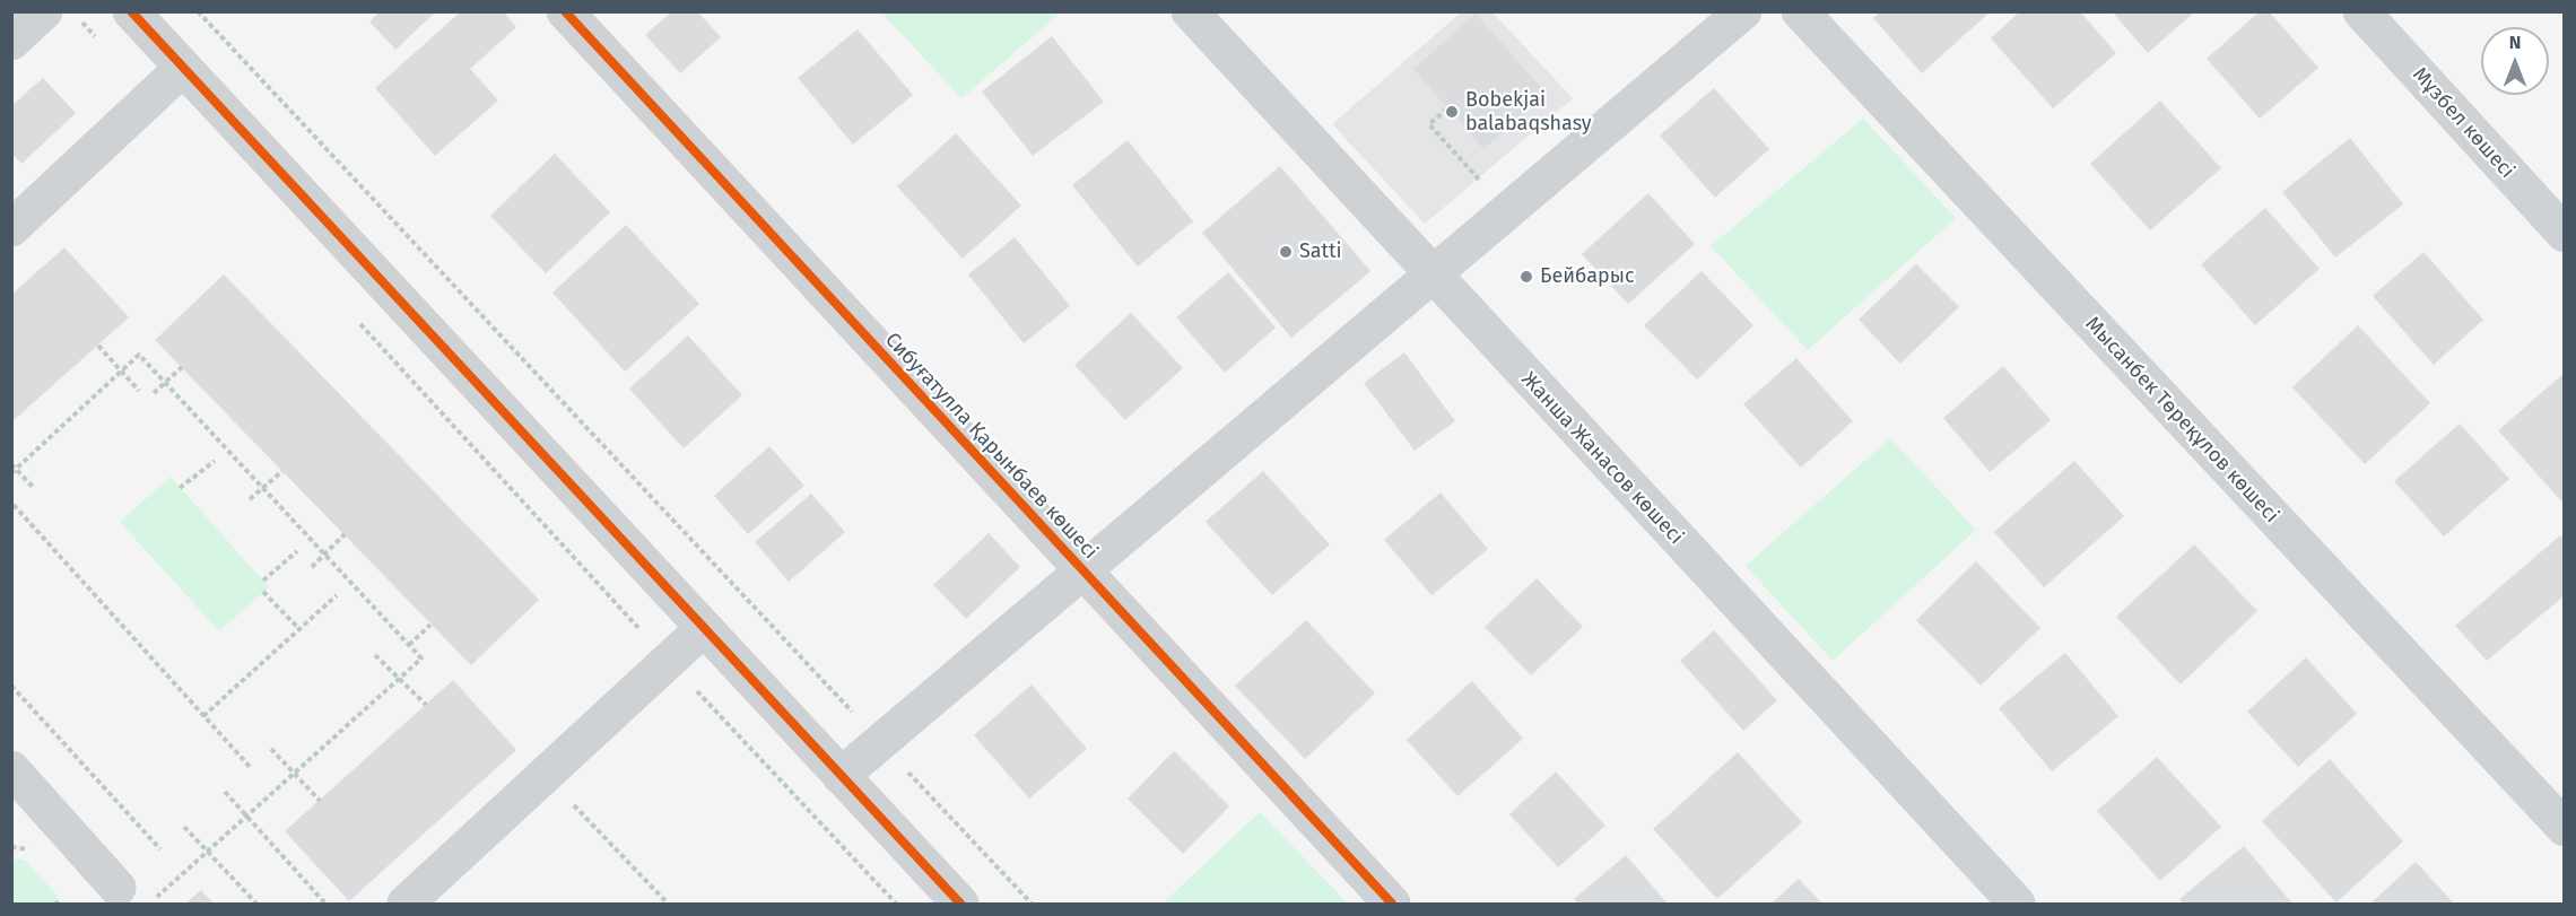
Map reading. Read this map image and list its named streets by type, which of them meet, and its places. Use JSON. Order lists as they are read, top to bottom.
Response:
{
  "streets": {
    "street": [
      "Мұзбел көшесі",
      "Мысанбек Төреқұлов көшесі",
      "Сибуғатулла Қарынбаев көшесі",
      "Жанша Жанасов көшесі"
    ]
  },
  "places": ["Bobekjai balabaqshasy", "Satti", "Бейбарыс"],
  "north": "top"
}
